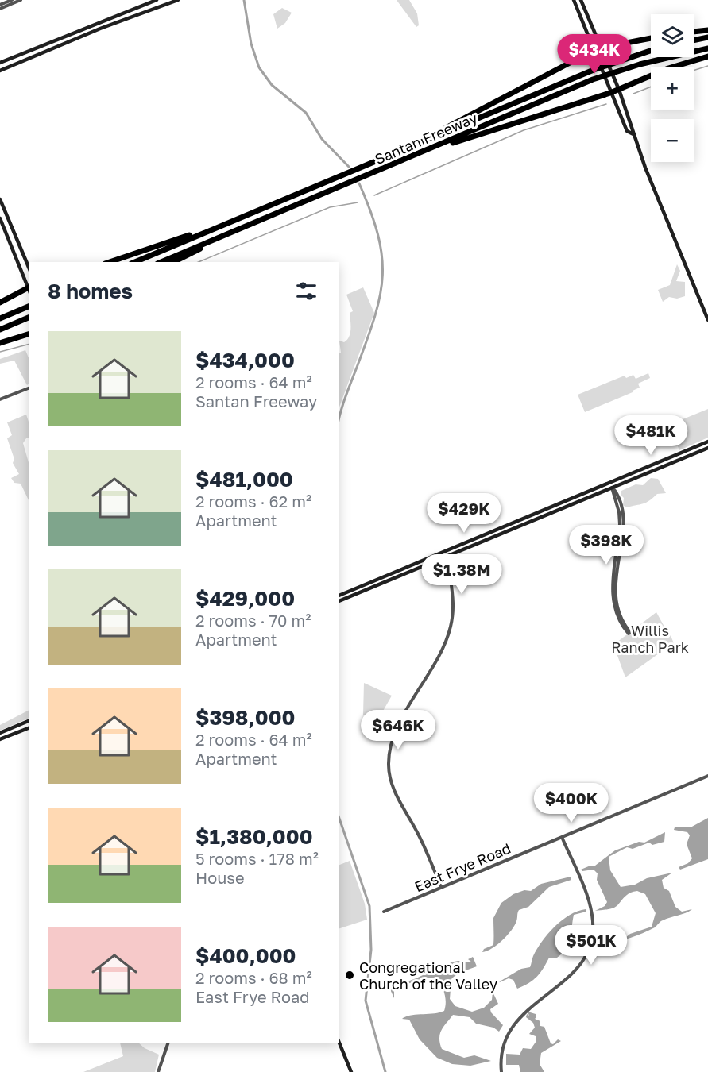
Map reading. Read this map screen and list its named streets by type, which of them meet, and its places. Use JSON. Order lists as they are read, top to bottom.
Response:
{
  "streets": {
    "highway": ["Santan Freeway"],
    "street": ["East Frye Road"]
  },
  "parks": ["Willis Ranch Park"],
  "places": ["Congregational Church of the Valley"],
  "page": {
    "map_buttons": ["+", "−"],
    "price": [
      "$434K",
      "$481K",
      "$429K",
      "$398K",
      "$1.38M",
      "$646K",
      "$400K",
      "$501K"
    ],
    "heading": "8 homes",
    "list": [
      {
        "name": "$434,000",
        "note": "2 rooms · 64 m² · Santan Freeway"
      },
      {
        "name": "$481,000",
        "note": "2 rooms · 62 m² · Apartment"
      },
      {
        "name": "$429,000",
        "note": "2 rooms · 70 m² · Apartment"
      },
      {
        "name": "$398,000",
        "note": "2 rooms · 64 m² · Apartment"
      },
      {
        "name": "$1,380,000",
        "note": "5 rooms · 178 m² · House"
      },
      {
        "name": "$400,000",
        "note": "2 rooms · 68 m² · East Frye Road"
      }
    ]
  }
}
